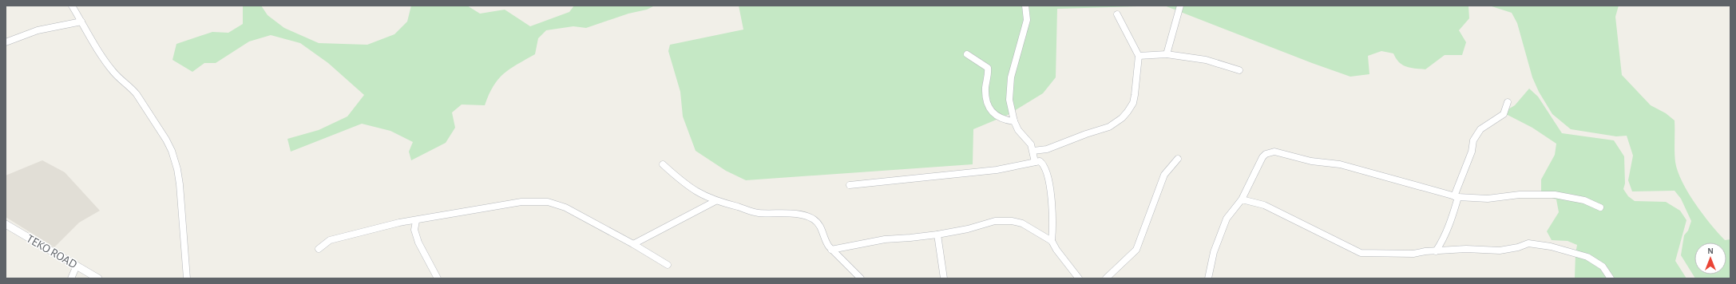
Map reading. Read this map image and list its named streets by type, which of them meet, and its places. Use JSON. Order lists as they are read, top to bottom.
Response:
{
  "streets": {
    "street": ["TEKO ROAD"]
  },
  "north": "top"
}
